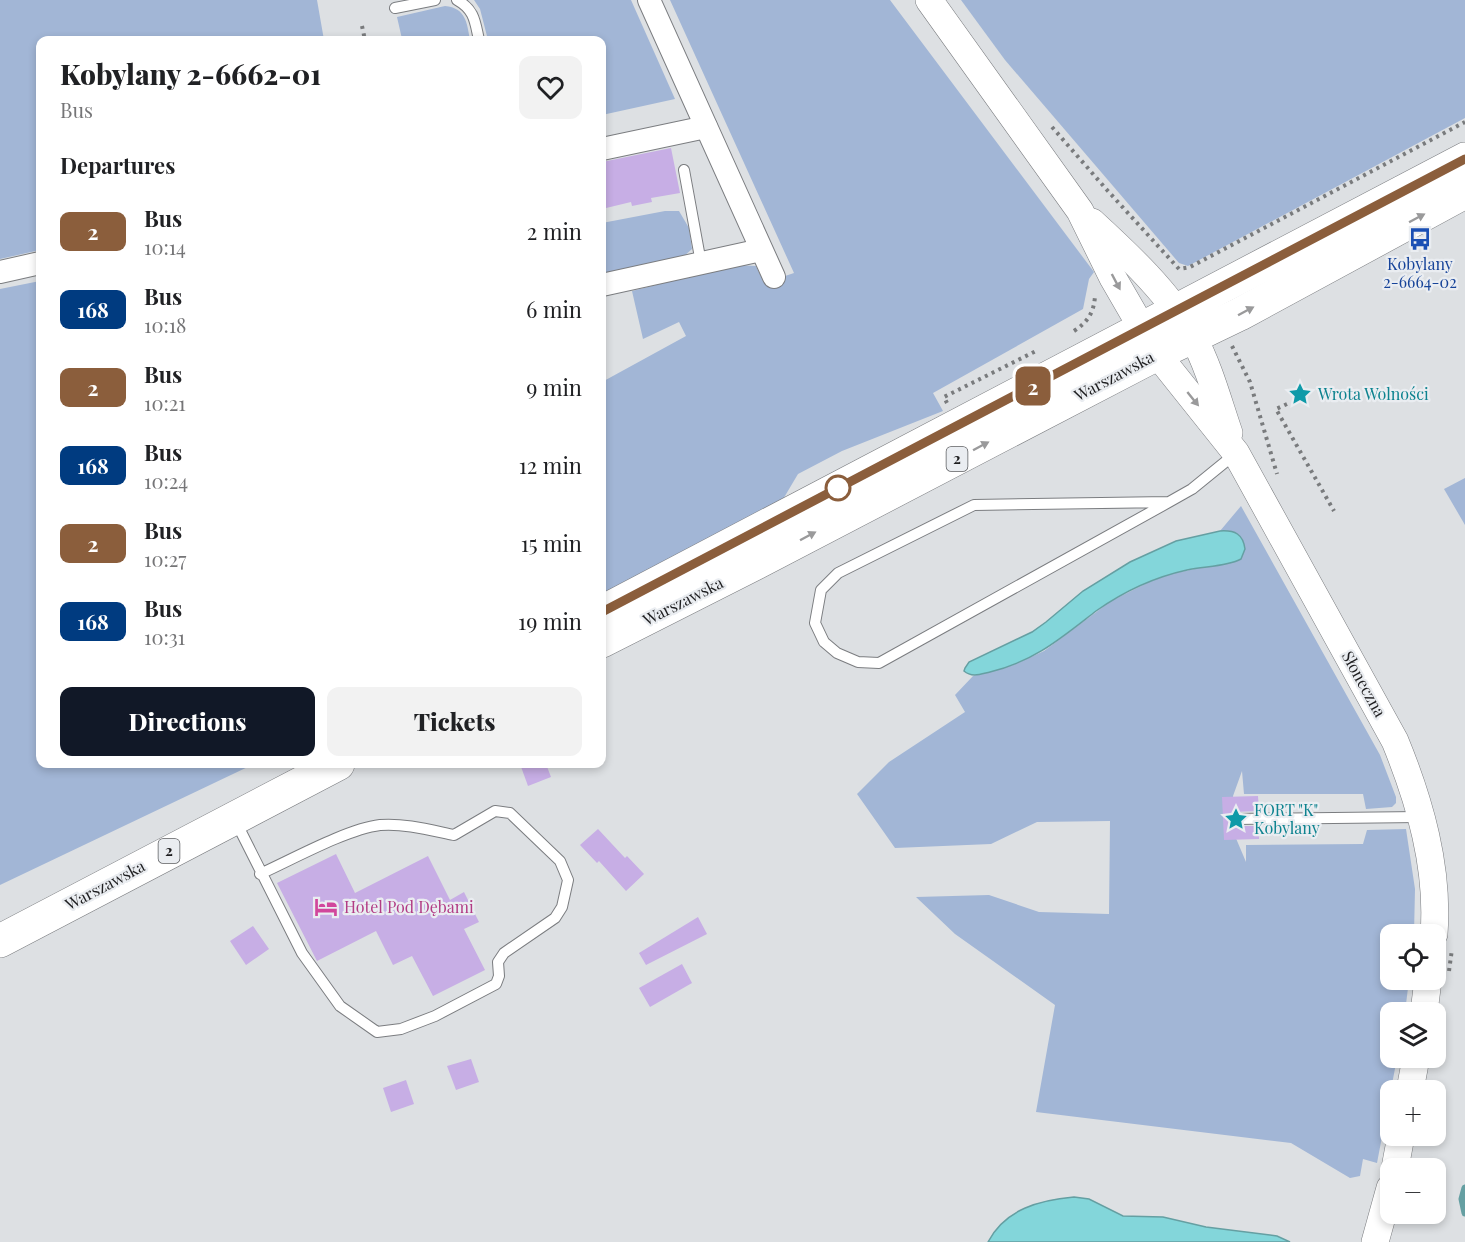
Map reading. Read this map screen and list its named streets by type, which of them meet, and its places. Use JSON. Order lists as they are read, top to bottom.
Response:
{
  "streets": {
    "highway": ["Warszawska", "2"],
    "street": ["Słoneczna"]
  },
  "crossings": [
    ["Warszawska", "Słoneczna"]
  ],
  "places": {
    "bus stop": ["Kobylany 2-6664-02"],
    "place": ["Wrota Wolności", "FORT \"K\" Kobylany"],
    "hotel": ["Hotel Pod Dębami"]
  },
  "lines": ["bus line 2"],
  "page": {
    "on_map": "2",
    "heading": [
      ["Kobylany 2-6662-01", "Bus"],
      "Departures"
    ],
    "list": [
      {
        "mark": "2",
        "name": "Bus",
        "note": "10:14",
        "value": "2 min"
      },
      {
        "mark": "168",
        "name": "Bus",
        "note": "10:18",
        "value": "6 min"
      },
      {
        "mark": "2",
        "name": "Bus",
        "note": "10:21",
        "value": "9 min"
      },
      {
        "mark": "168",
        "name": "Bus",
        "note": "10:24",
        "value": "12 min"
      },
      {
        "mark": "2",
        "name": "Bus",
        "note": "10:27",
        "value": "15 min"
      },
      {
        "mark": "168",
        "name": "Bus",
        "note": "10:31",
        "value": "19 min"
      }
    ],
    "buttons": ["Directions", "Tickets"],
    "map_buttons": ["+", "−"]
  }
}
